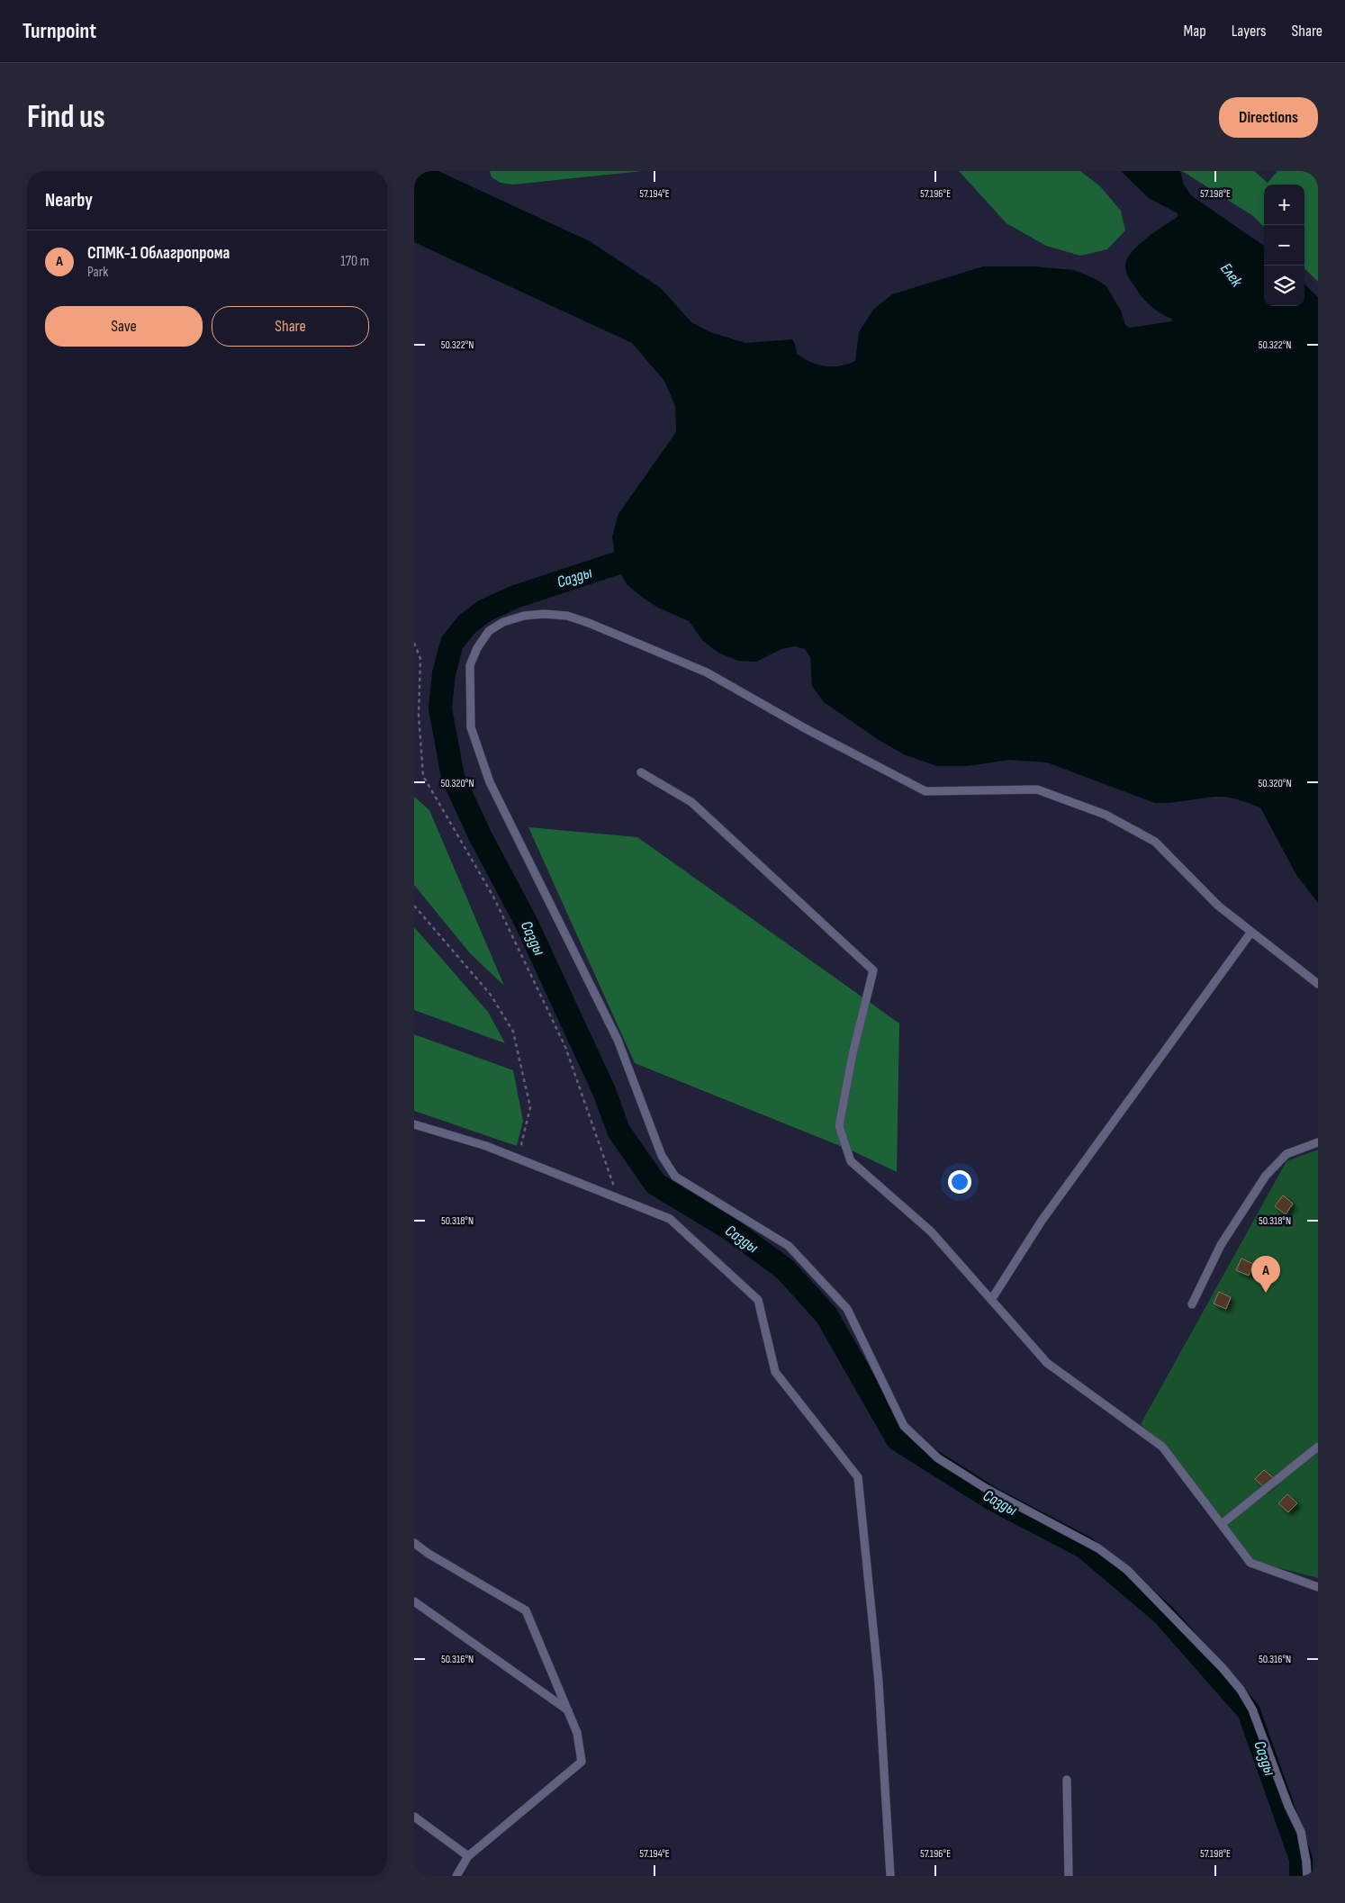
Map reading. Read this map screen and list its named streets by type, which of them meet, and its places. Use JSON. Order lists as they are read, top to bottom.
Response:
{
  "water": ["Елек", "Сазды"],
  "page": {
    "header": "Turnpoint",
    "nav": ["Map", "Layers", "Share"],
    "buttons": [
      "Directions",
      ["Save", "Share"]
    ],
    "title": "Find us",
    "heading": "Nearby",
    "map_buttons": ["+", "−"],
    "list": [
      {
        "mark": "A",
        "name": "СПМК-1 Облагропрома",
        "note": "Park",
        "value": "170 m"
      }
    ],
    "pins": "A"
  },
  "coordinates": [
    "57.194°E",
    "57.196°E",
    "57.198°E",
    "50.322°N",
    "50.320°N",
    "50.318°N",
    "50.316°N"
  ]
}
